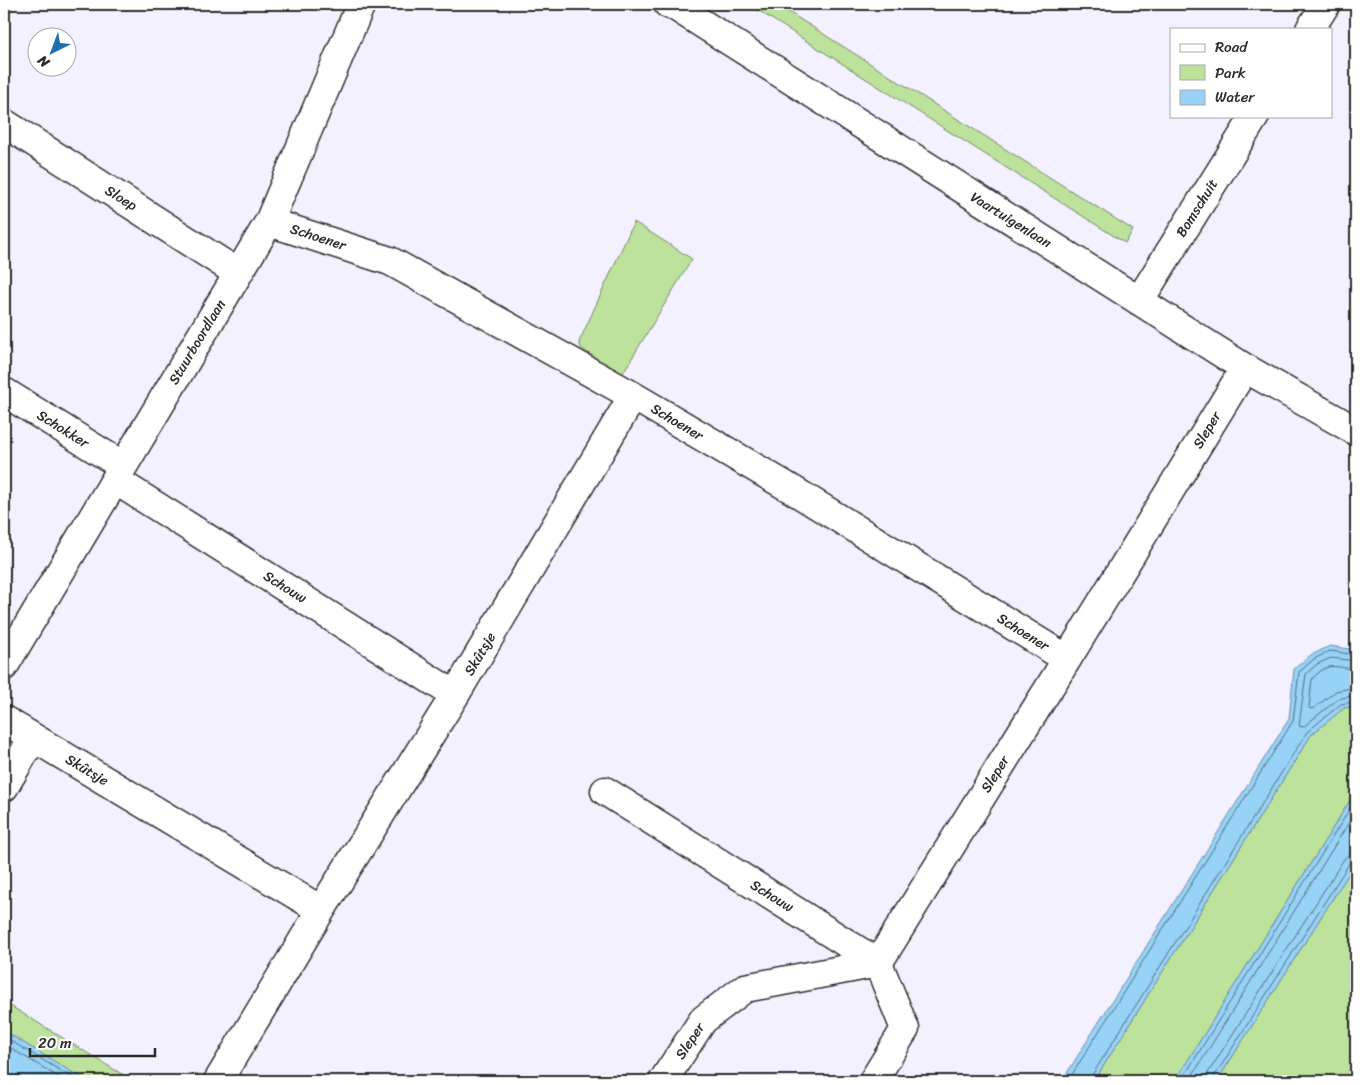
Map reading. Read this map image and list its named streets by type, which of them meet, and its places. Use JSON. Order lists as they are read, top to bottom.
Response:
{
  "streets": {
    "street": [
      "Sloep",
      "Bomschuit",
      "Vaartuigenlaan",
      "Schoener",
      "Stuurboordlaan",
      "Schokker",
      "Sleper",
      "Schouw",
      "Skûtsje"
    ]
  },
  "crossings": [
    ["Sloep", "Stuurboordlaan"],
    ["Bomschuit", "Vaartuigenlaan"],
    ["Vaartuigenlaan", "Sleper"],
    ["Schoener", "Stuurboordlaan"],
    ["Schoener", "Sleper"],
    ["Schoener", "Skûtsje"],
    ["Stuurboordlaan", "Schokker"],
    ["Stuurboordlaan", "Schouw"],
    ["Schokker", "Schouw"],
    ["Sleper", "Schouw"],
    ["Schouw", "Skûtsje"]
  ],
  "legend": ["Road", "Park", "Water"],
  "scale_bar": "20 m",
  "north": "bottom left"
}
